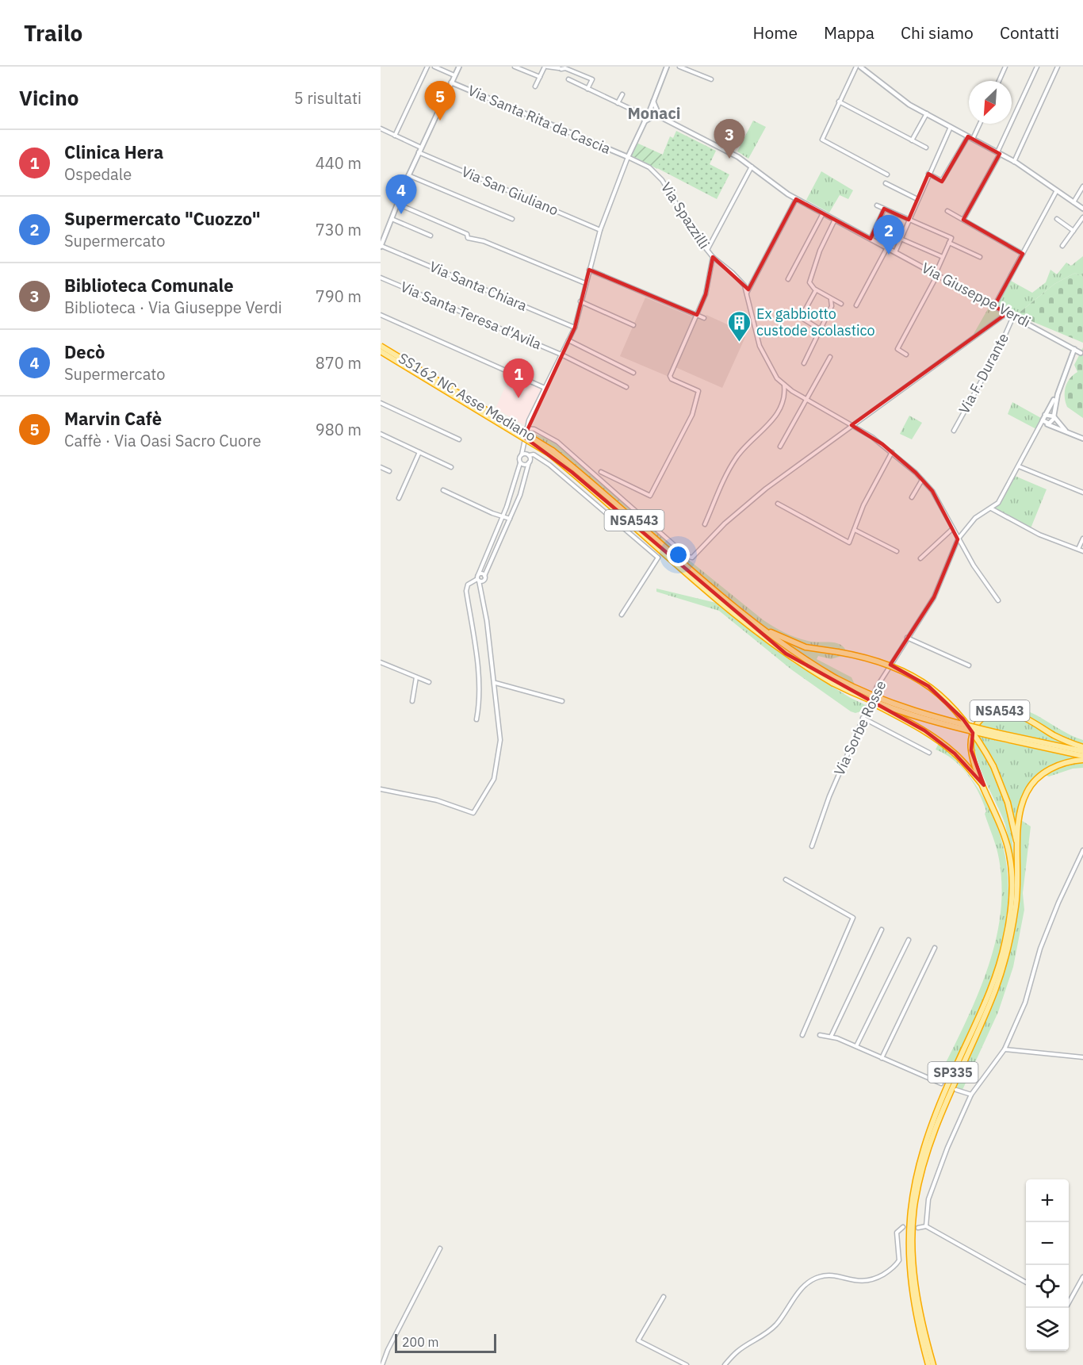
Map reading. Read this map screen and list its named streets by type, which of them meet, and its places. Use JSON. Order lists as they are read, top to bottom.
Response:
{
  "streets": {
    "highway": ["SS162 NC Asse Mediano", "NSA543", "SP335"],
    "street": [
      "Via Santa Rita da Cascia",
      "Via San Giuliano",
      "Via Spazzilli",
      "Via Santa Chiara",
      "Via Giuseppe Verdi",
      "Via Santa Teresa d'Avila",
      "Via F. Durante",
      "Via Sorbe Rosse"
    ]
  },
  "crossings": [
    ["Via Santa Rita da Cascia", "Via Spazzilli"],
    ["Via Giuseppe Verdi", "Via F. Durante"],
    ["SS162 NC Asse Mediano", "NSA543"],
    ["NSA543", "SP335"]
  ],
  "districts": ["Monaci"],
  "places": {
    "building": ["Ex gabbiotto custode scolastico"]
  },
  "scale_bar": "200 m",
  "north": "bottom left",
  "page": {
    "header": "Trailo",
    "nav": [
      "Home",
      "Mappa",
      "Chi siamo",
      "Contatti"
    ],
    "heading": ["Vicino", "5 risultati"],
    "pins": [
      "5",
      "3",
      "4",
      "2",
      "1"
    ],
    "list": [
      {
        "mark": "1",
        "name": "Clinica Hera",
        "note": "Ospedale",
        "value": "440 m"
      },
      {
        "mark": "2",
        "name": "Supermercato \"Cuozzo\"",
        "note": "Supermercato",
        "value": "730 m"
      },
      {
        "mark": "3",
        "name": "Biblioteca Comunale",
        "note": "Biblioteca · Via Giuseppe Verdi",
        "value": "790 m"
      },
      {
        "mark": "4",
        "name": "Decò",
        "note": "Supermercato",
        "value": "870 m"
      },
      {
        "mark": "5",
        "name": "Marvin Cafè",
        "note": "Caffè · Via Oasi Sacro Cuore",
        "value": "980 m"
      }
    ],
    "map_buttons": ["+", "−"],
    "scale": "200 m"
  }
}
